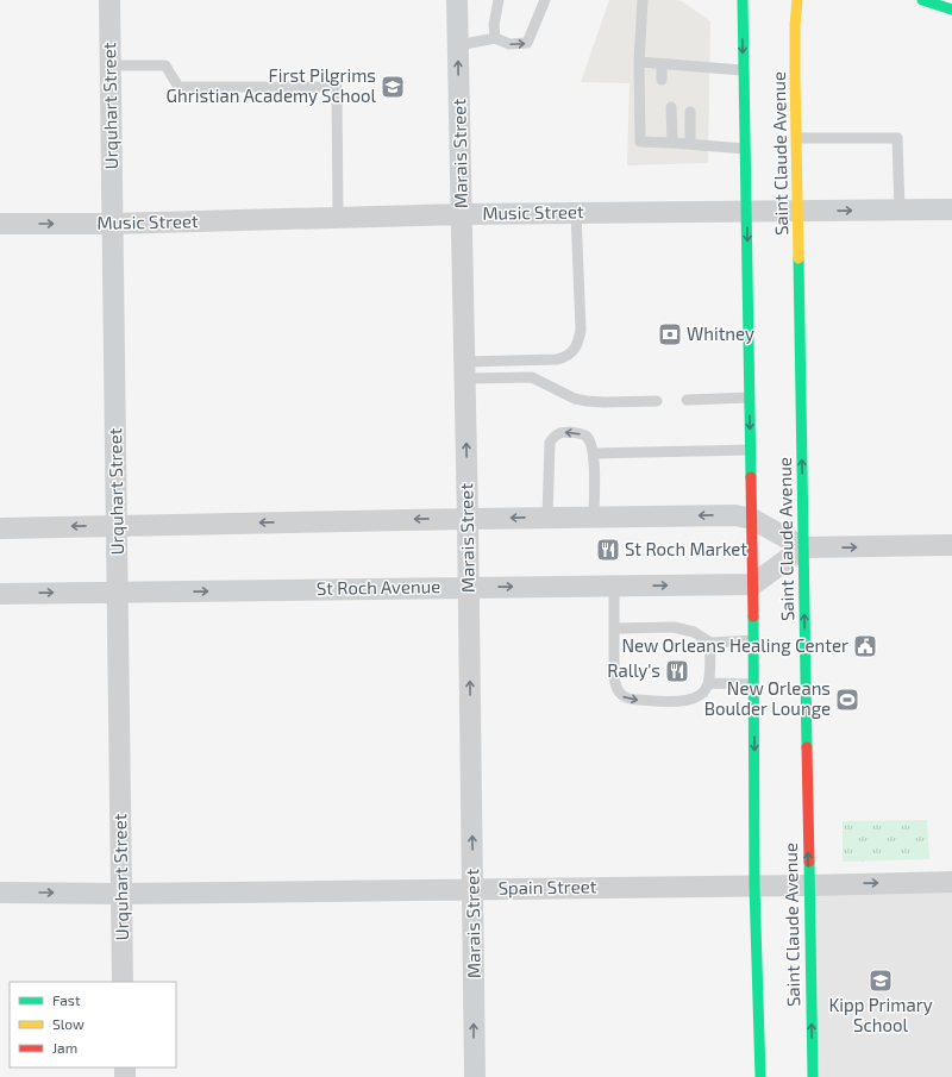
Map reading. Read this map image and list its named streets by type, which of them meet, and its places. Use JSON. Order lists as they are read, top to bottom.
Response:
{
  "streets": {
    "main road": ["Saint Claude Avenue"],
    "street": [
      "Urquhart Street",
      "Marais Street",
      "Music Street",
      "St Roch Avenue",
      "Spain Street"
    ]
  },
  "crossings": [
    ["Urquhart Street", "Music Street"],
    ["Urquhart Street", "St Roch Avenue"],
    ["Urquhart Street", "Spain Street"],
    ["Marais Street", "Music Street"],
    ["Marais Street", "St Roch Avenue"],
    ["Marais Street", "Spain Street"],
    ["Saint Claude Avenue", "Music Street"],
    ["Saint Claude Avenue", "St Roch Avenue"],
    ["Saint Claude Avenue", "Spain Street"]
  ],
  "one_way": ["Marais Street"],
  "places": {
    "school or university": ["First Pilgrims Ghristian Academy School", "Kipp Primary School"],
    "bank": ["Whitney"],
    "restaurant": ["St Roch Market", "Rally's"],
    "public building": ["New Orleans Healing Center"],
    "sports": ["New Orleans Boulder Lounge"]
  },
  "legend": ["Fast", "Slow", "Jam"]
}
